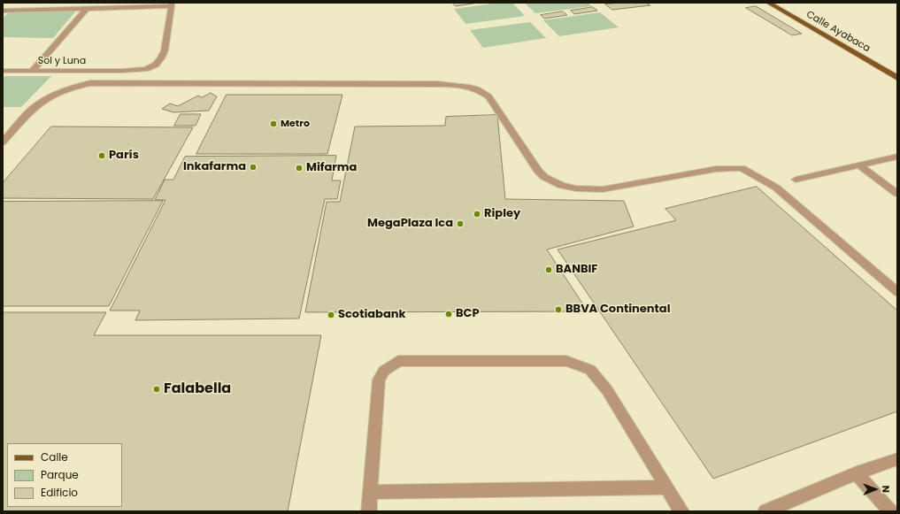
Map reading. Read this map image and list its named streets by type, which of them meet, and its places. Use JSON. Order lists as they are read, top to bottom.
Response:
{
  "streets": {
    "main road": ["Calle Ayabaca"],
    "street": ["Sol y Luna"]
  },
  "places": [
    "Metro",
    "París",
    "Inkafarma",
    "Mifarma",
    "Ripley",
    "MegaPlaza Ica",
    "BANBIF",
    "BBVA Continental",
    "BCP",
    "Scotiabank",
    "Falabella"
  ],
  "legend": ["Calle", "Parque", "Edificio"],
  "north": "right"
}
